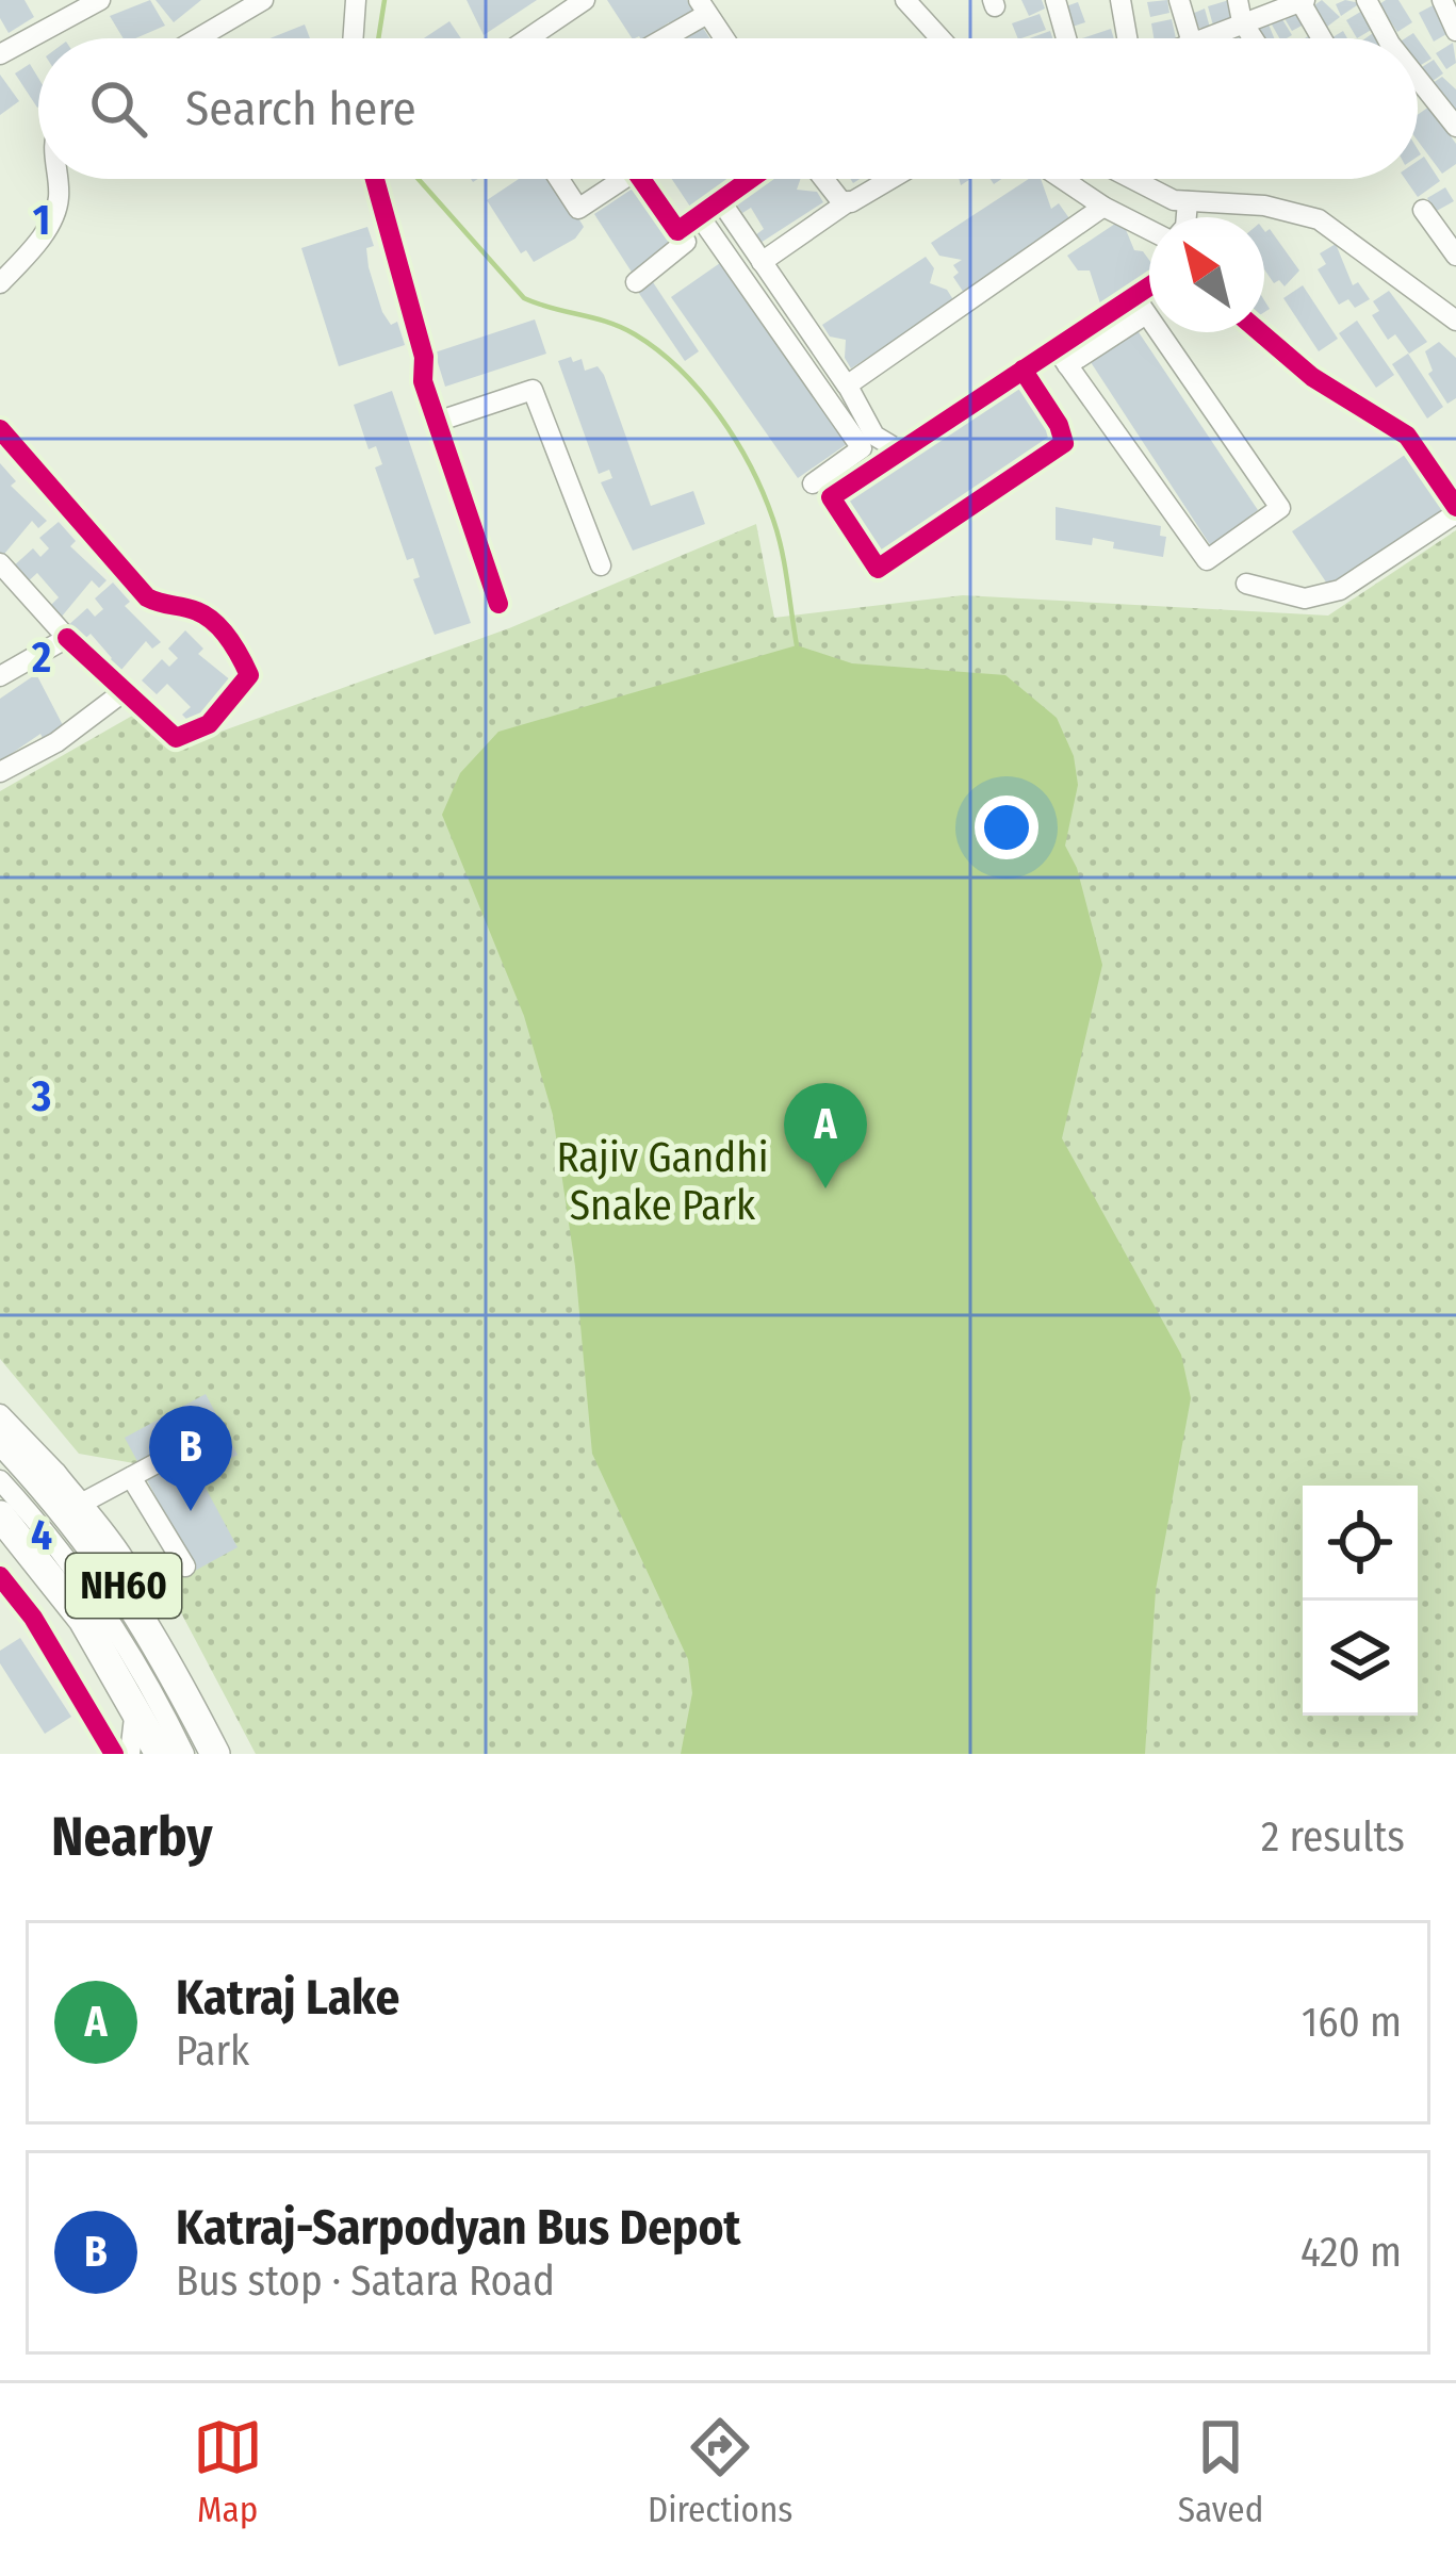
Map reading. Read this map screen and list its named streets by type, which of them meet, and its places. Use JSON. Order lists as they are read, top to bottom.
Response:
{
  "streets": {
    "highway": ["NH60"]
  },
  "parks": ["Rajiv Gandhi Snake Park"],
  "north": "top left",
  "page": {
    "search": "Search here",
    "pins": ["A", "B"],
    "heading": ["Nearby", "2 results"],
    "list": [
      {
        "mark": "A",
        "name": "Katraj Lake",
        "note": "Park",
        "value": "160 m"
      },
      {
        "mark": "B",
        "name": "Katraj-Sarpodyan Bus Depot",
        "note": "Bus stop · Satara Road",
        "value": "420 m"
      }
    ],
    "nav": ["Map", "Directions", "Saved"]
  },
  "grid": {
    "rows": [
      "1",
      "2",
      "3",
      "4"
    ]
  }
}
